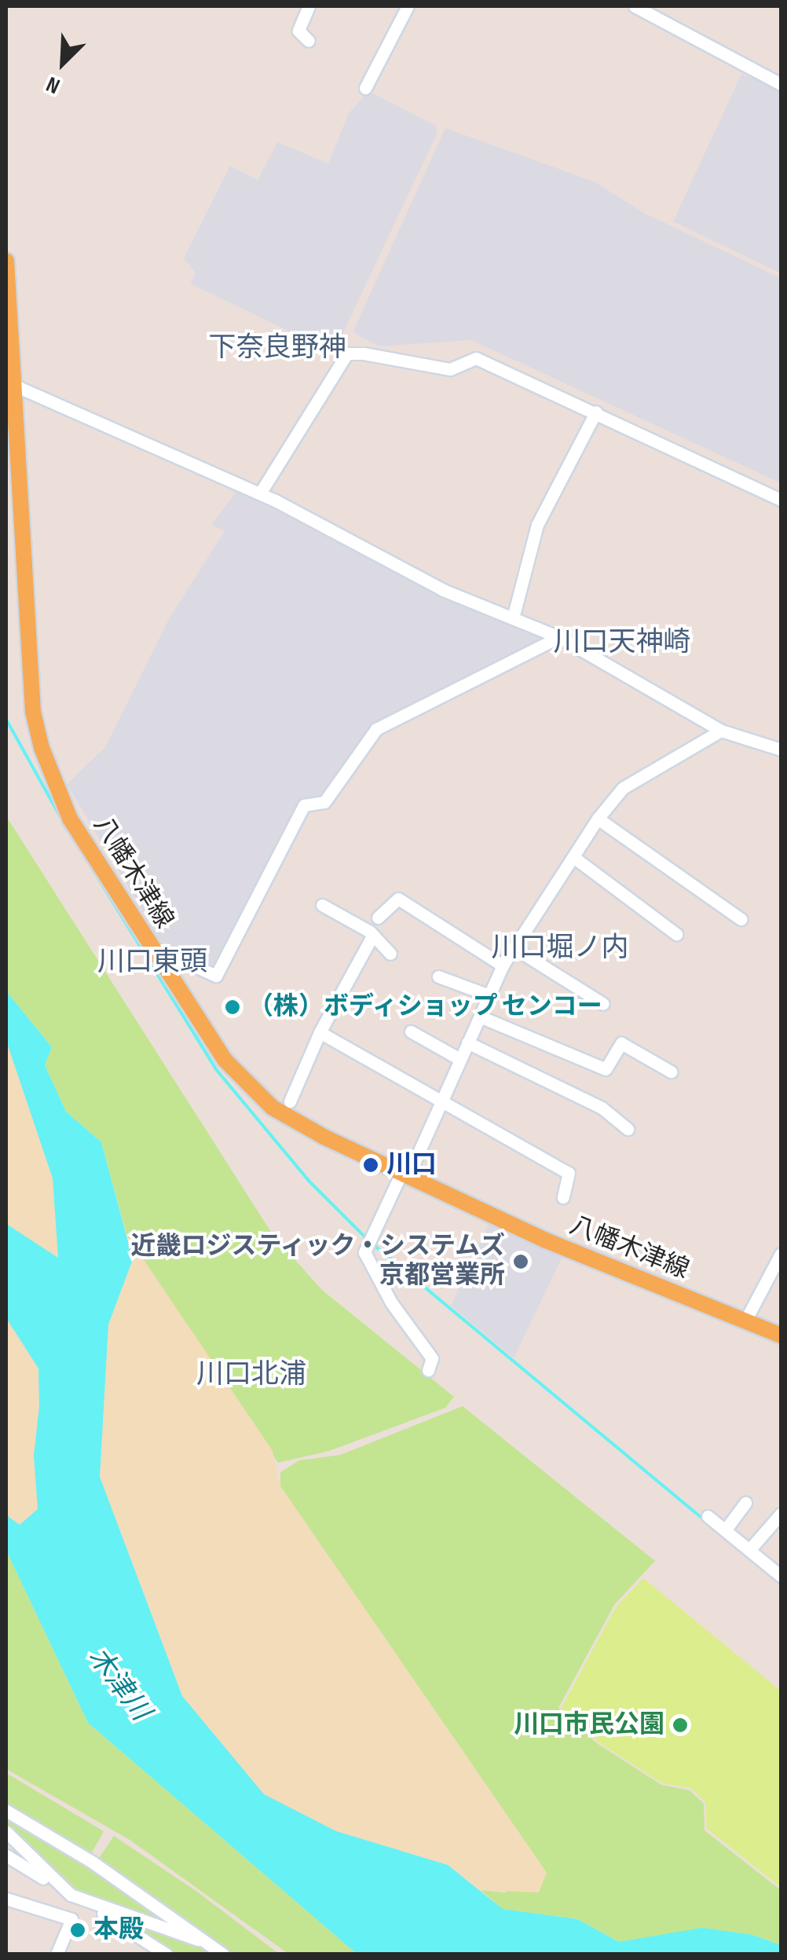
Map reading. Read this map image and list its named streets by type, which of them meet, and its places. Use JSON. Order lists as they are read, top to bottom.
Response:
{
  "streets": {
    "main road": ["八幡木津線"]
  },
  "districts": [
    "下奈良野神",
    "川口天神崎",
    "川口堀ノ内",
    "川口東頭",
    "川口北浦"
  ],
  "water": ["木津川"],
  "places": [
    "（株）ボディショップ センコー",
    "川口",
    "近畿ロジスティック・システムズ 京都営業所",
    "川口市民公園",
    "本殿"
  ],
  "north": "bottom left"
}
